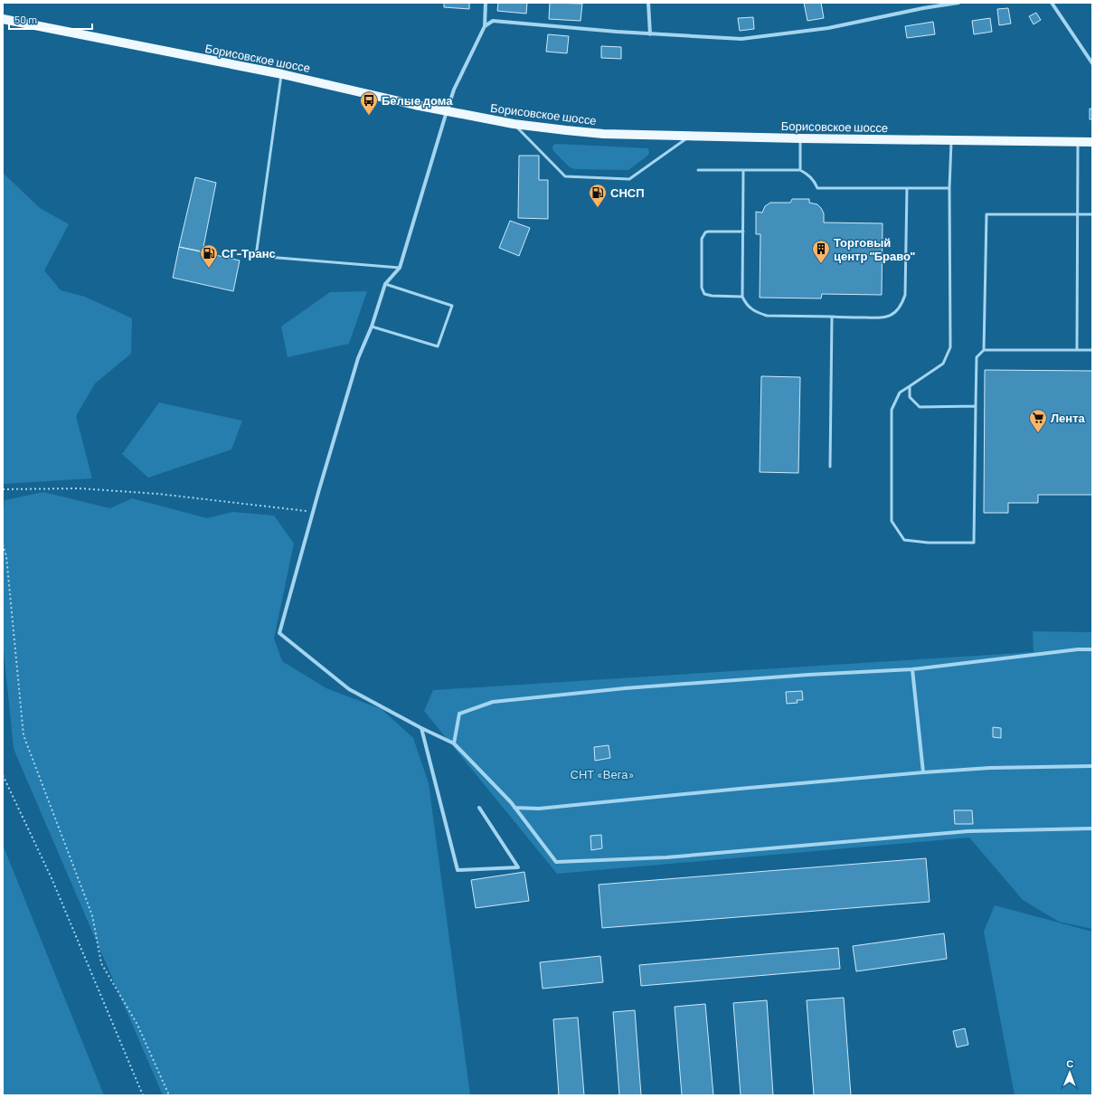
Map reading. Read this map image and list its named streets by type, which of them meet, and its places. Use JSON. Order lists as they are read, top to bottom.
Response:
{
  "streets": {
    "main road": ["Борисовское шоссе"]
  },
  "parks": ["СНТ «Вега»"],
  "places": {
    "bus stop": ["Белые дома"],
    "fuel station": ["СНСП", "СГ-Транс"],
    "building": ["Торговый центр \"Браво\""],
    "supermarket": ["Лента"]
  },
  "scale_bar": "50 m",
  "north": "top"
}
